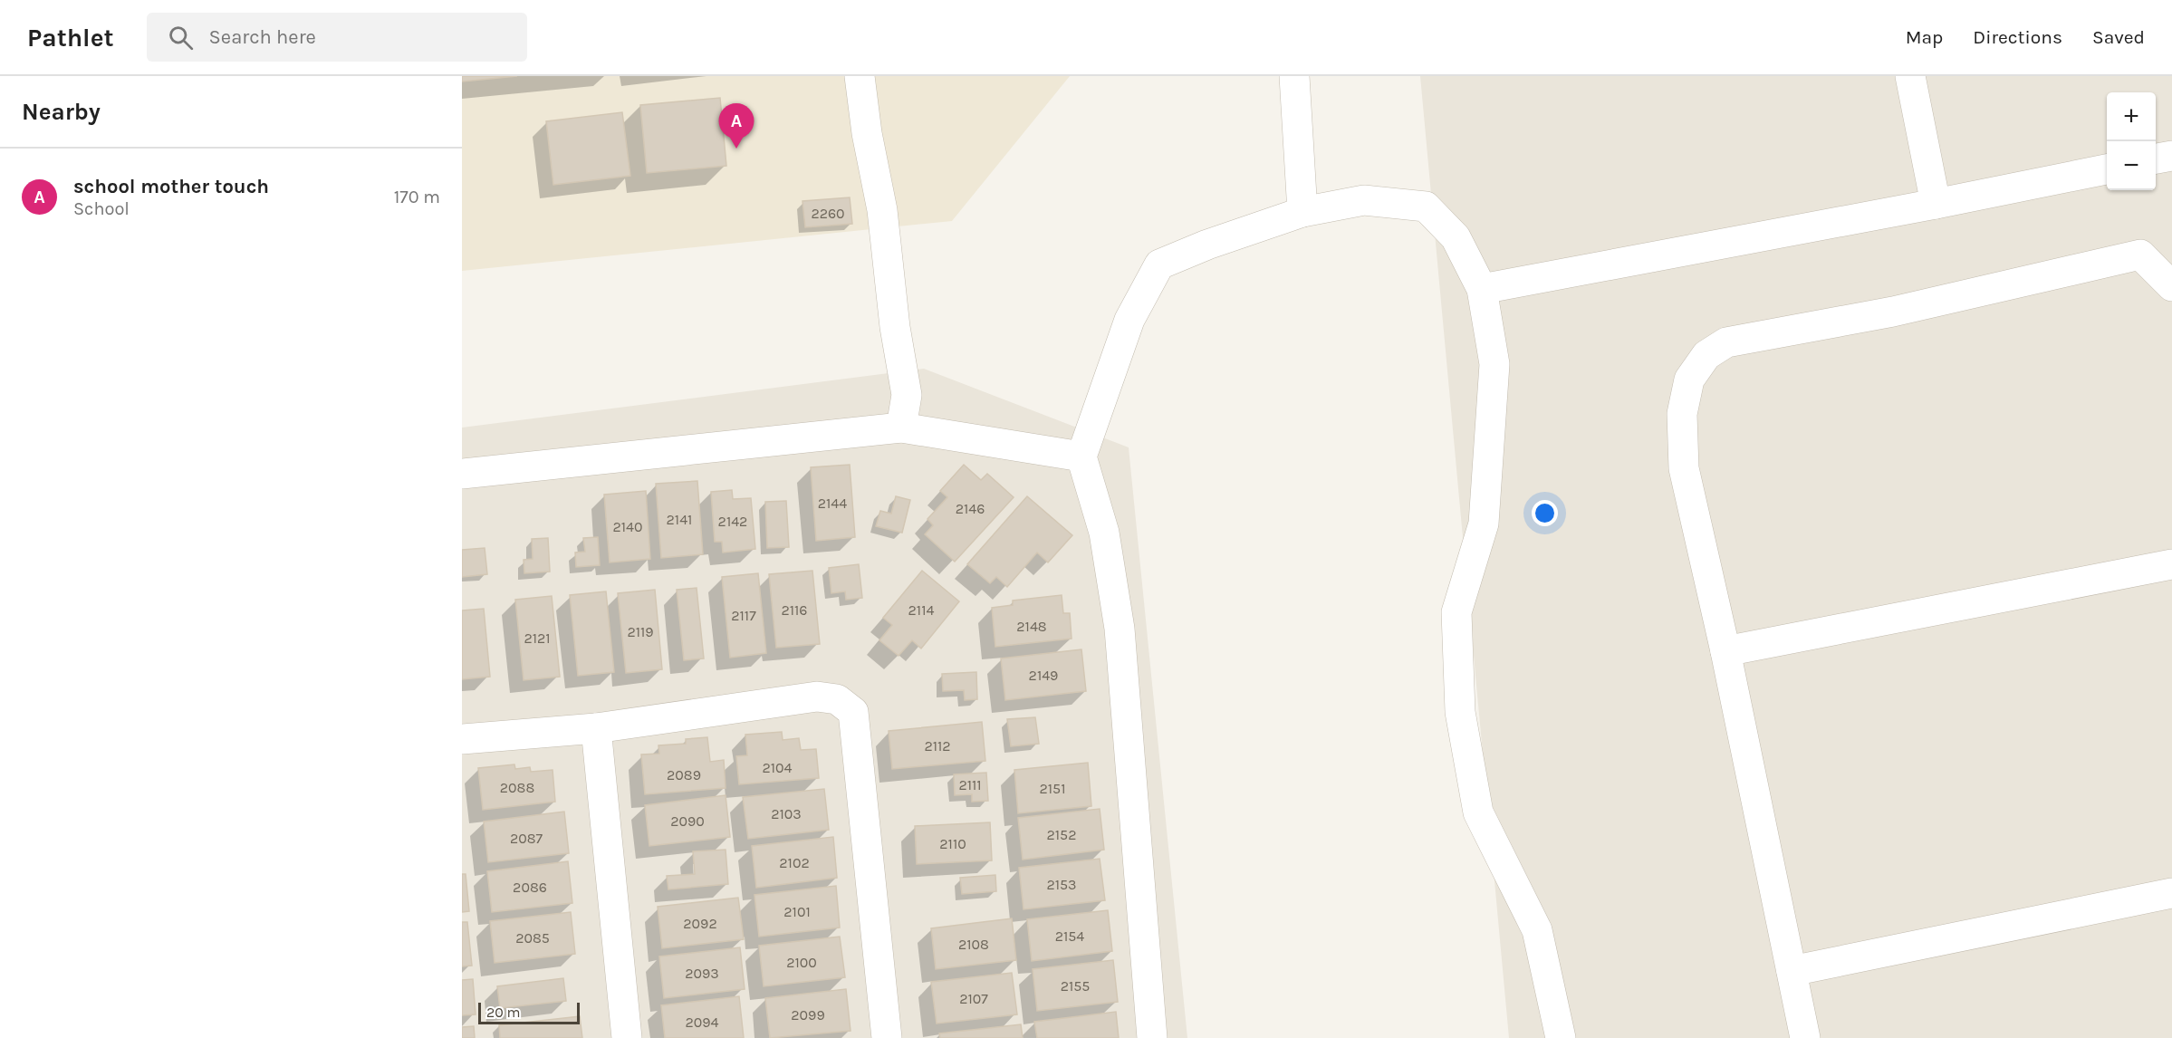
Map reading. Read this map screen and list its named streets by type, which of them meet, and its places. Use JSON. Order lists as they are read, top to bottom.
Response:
{
  "house_numbers": [
    "2260",
    "2144",
    "2146",
    "2141",
    "2142",
    "2140",
    "2116",
    "2114",
    "2117",
    "2148",
    "2119",
    "2121",
    "2149",
    "2112",
    "2104",
    "2089",
    "2111",
    "2088",
    "2151",
    "2103",
    "2090",
    "2152",
    "2087",
    "2110",
    "2102",
    "2153",
    "2086",
    "2101",
    "2092",
    "2154",
    "2085",
    "2108",
    "2100",
    "2093",
    "2155",
    "2107",
    "2099",
    "2094"
  ],
  "scale_bar": "20 m",
  "page": {
    "header": "Pathlet",
    "search": "Search here",
    "nav": ["Map", "Directions", "Saved"],
    "heading": "Nearby",
    "map_buttons": ["+", "−"],
    "pins": "A",
    "list": [
      {
        "mark": "A",
        "name": "school mother touch",
        "note": "School",
        "value": "170 m"
      }
    ],
    "scale": "20 m"
  }
}
